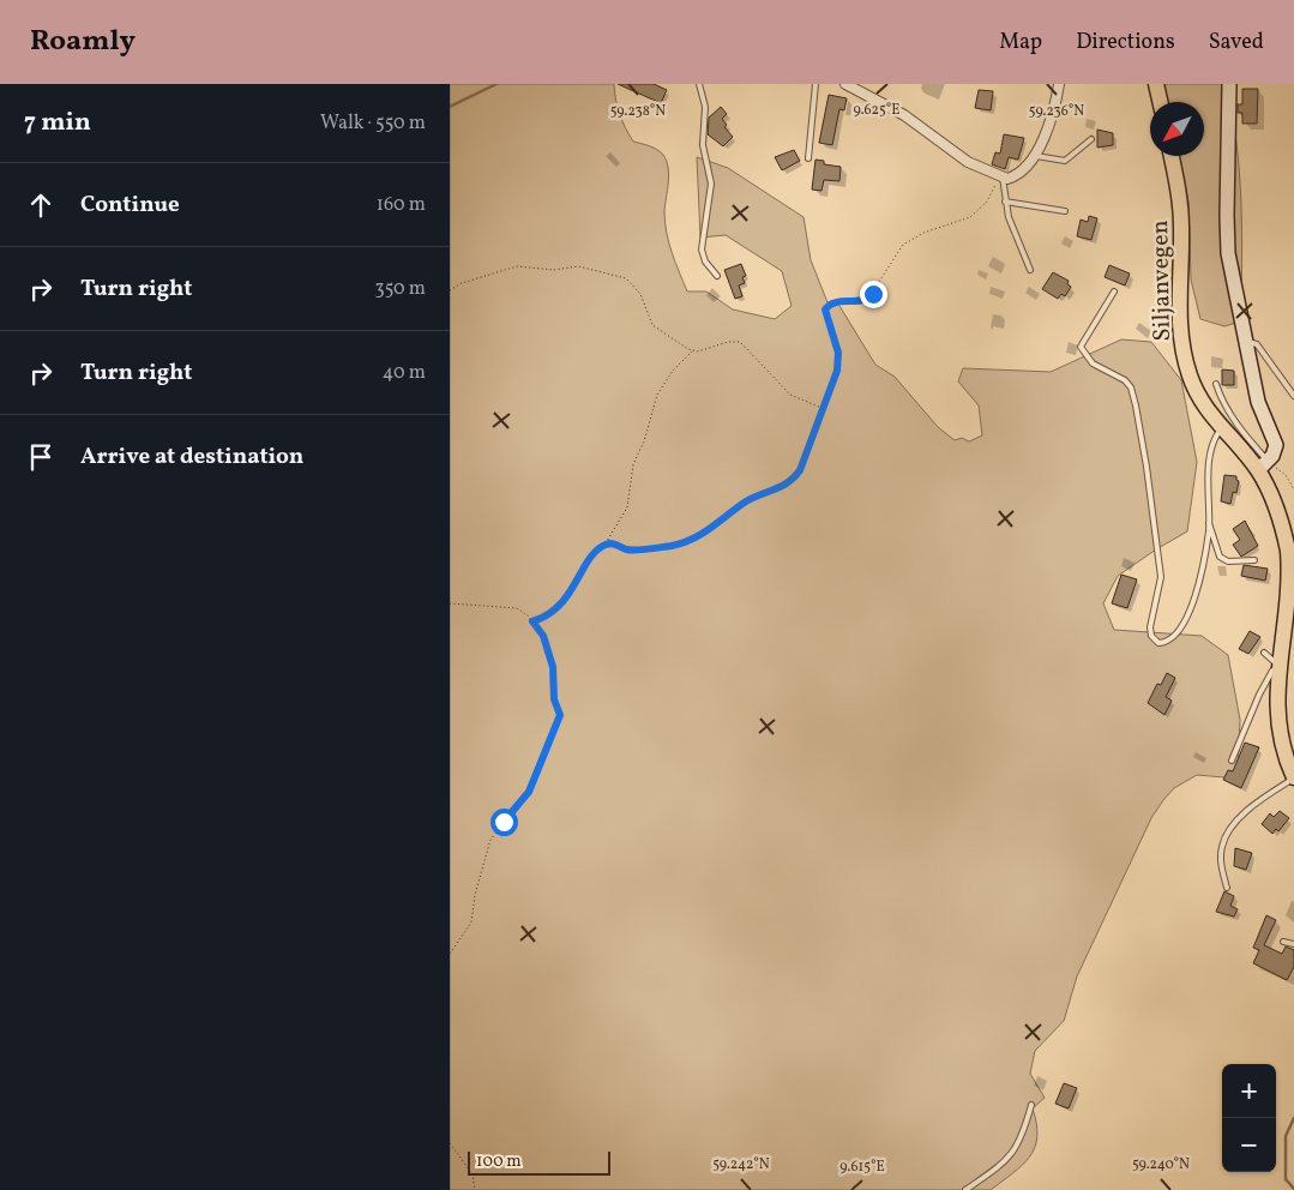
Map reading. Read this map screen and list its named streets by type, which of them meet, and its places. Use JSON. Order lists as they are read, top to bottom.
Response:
{
  "streets": {
    "main road": ["Siljanvegen"]
  },
  "scale_bar": "100 m",
  "north": "bottom left",
  "page": {
    "header": "Roamly",
    "nav": ["Map", "Directions", "Saved"],
    "heading": ["7 min", "Walk · 550 m"],
    "list": [
      ["Continue", "160 m"],
      ["Turn right", "350 m"],
      ["Turn right", "40 m"],
      "Arrive at destination"
    ],
    "map_buttons": ["+", "−"],
    "scale": "100 m"
  },
  "coordinates": [
    "9.625°E",
    "59.238°N",
    "59.236°N",
    "59.242°N",
    "59.240°N",
    "9.615°E"
  ]
}
